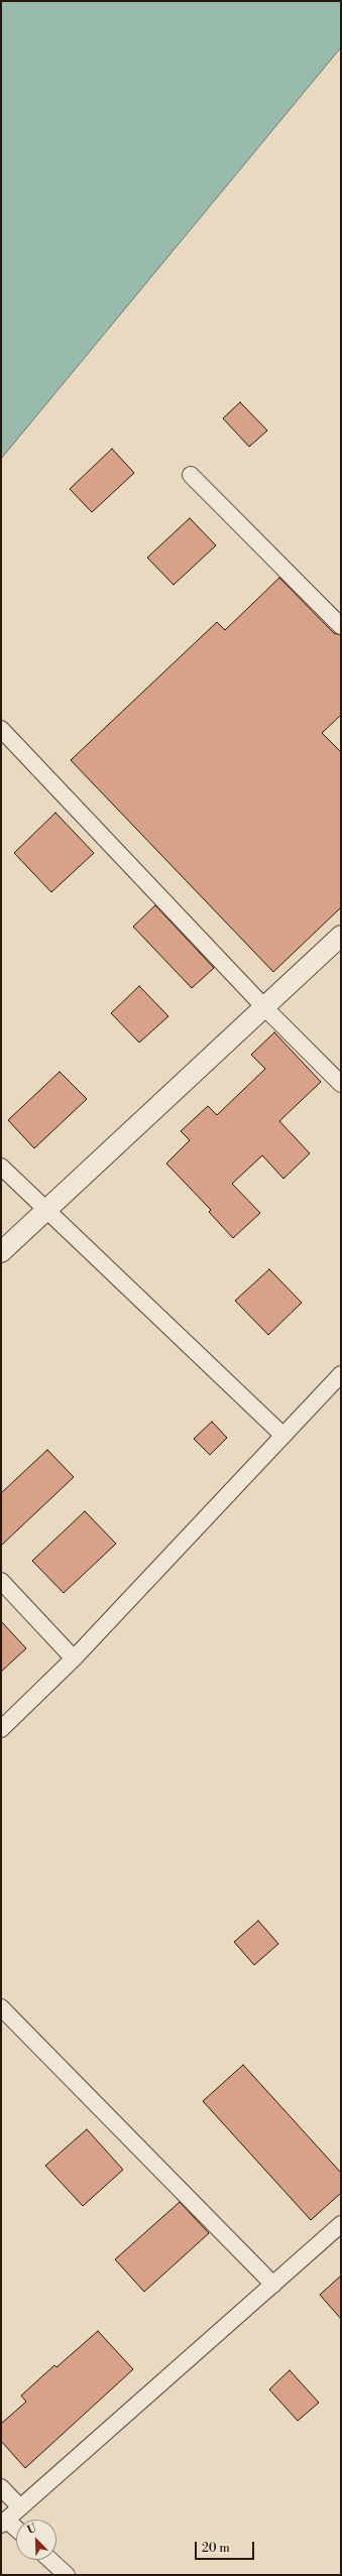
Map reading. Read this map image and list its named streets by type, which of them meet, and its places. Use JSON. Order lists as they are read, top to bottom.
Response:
{
  "scale_bar": "20 m",
  "north": "top left"
}
